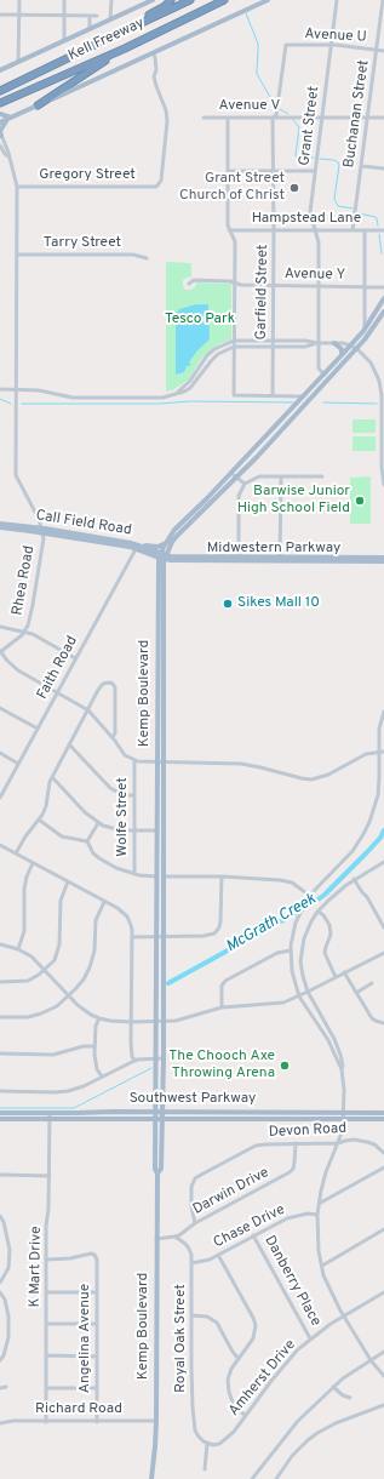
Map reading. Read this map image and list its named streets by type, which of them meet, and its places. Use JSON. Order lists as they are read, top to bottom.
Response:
{
  "streets": {
    "highway": ["Kell Freeway"],
    "main road": [
      "Call Field Road",
      "Midwestern Parkway",
      "Kemp Boulevard",
      "Southwest Parkway"
    ],
    "street": [
      "Avenue U",
      "Avenue V",
      "Buchanan Street",
      "Grant Street",
      "Gregory Street",
      "Hampstead Lane",
      "Tarry Street",
      "Avenue Y",
      "Garfield Street",
      "Rhea Road",
      "Faith Road",
      "Wolfe Street",
      "Devon Road",
      "Darwin Drive",
      "Chase Drive",
      "K Mart Drive",
      "Danberry Place",
      "Angelina Avenue",
      "Royal Oak Street",
      "Amherst Drive",
      "Richard Road"
    ]
  },
  "crossings": [
    ["Avenue U", "Buchanan Street"],
    ["Avenue U", "Grant Street"],
    ["Avenue U", "Garfield Street"],
    ["Avenue V", "Buchanan Street"],
    ["Avenue V", "Grant Street"],
    ["Avenue V", "Garfield Street"],
    ["Buchanan Street", "Hampstead Lane"],
    ["Grant Street", "Hampstead Lane"],
    ["Grant Street", "Avenue Y"],
    ["Grant Street", "Kemp Boulevard"],
    ["Hampstead Lane", "Garfield Street"],
    ["Avenue Y", "Garfield Street"],
    ["Call Field Road", "Midwestern Parkway"],
    ["Call Field Road", "Rhea Road"],
    ["Call Field Road", "Faith Road"],
    ["Call Field Road", "Kemp Boulevard"],
    ["Midwestern Parkway", "Kemp Boulevard"],
    ["Kemp Boulevard", "Southwest Parkway"],
    ["Kemp Boulevard", "Darwin Drive"],
    ["Kemp Boulevard", "Richard Road"],
    ["Southwest Parkway", "K Mart Drive"],
    ["Devon Road", "Darwin Drive"],
    ["Darwin Drive", "Royal Oak Street"],
    ["Chase Drive", "Danberry Place"],
    ["Chase Drive", "Royal Oak Street"],
    ["K Mart Drive", "Angelina Avenue"],
    ["K Mart Drive", "Richard Road"],
    ["Danberry Place", "Amherst Drive"],
    ["Angelina Avenue", "Richard Road"],
    ["Royal Oak Street", "Amherst Drive"]
  ],
  "water": ["McGrath Creek"],
  "parks": ["Tesco Park"],
  "places": [
    "Grant Street Church of Christ",
    "Barwise Junior High School Field",
    "Sikes Mall 10",
    "The Chooch Axe Throwing Arena"
  ]
}
